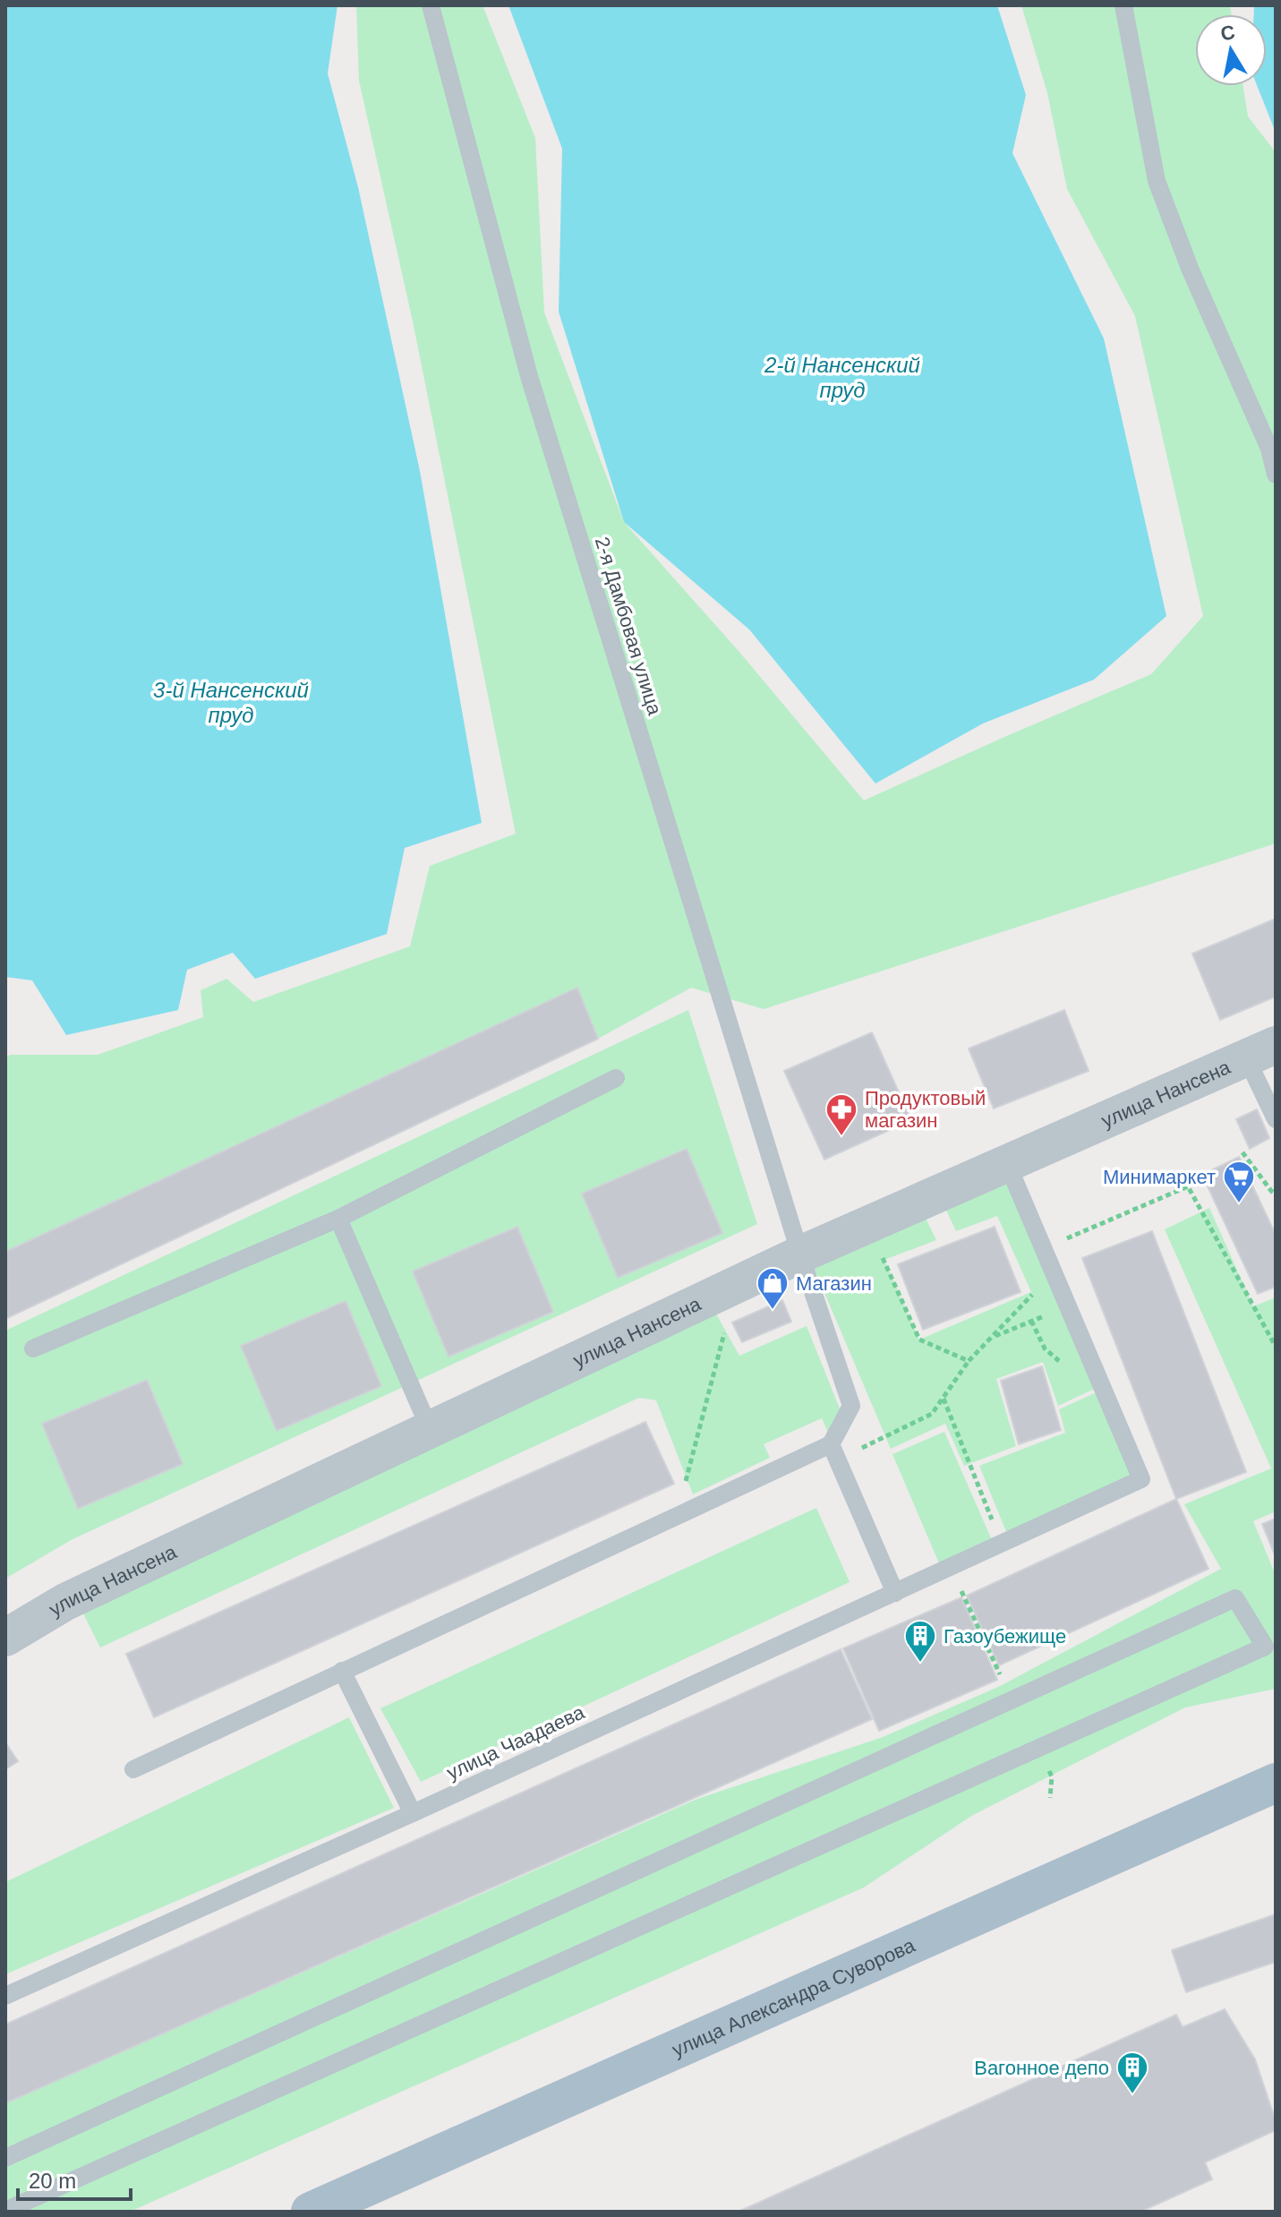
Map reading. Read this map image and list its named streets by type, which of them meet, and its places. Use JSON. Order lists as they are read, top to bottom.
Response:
{
  "streets": {
    "main road": ["улица Александра Суворова"],
    "street": ["улица Нансена"],
    "lane": ["2-я Дамбовая улица", "улица Чаадаева"]
  },
  "crossings": [
    ["2-я Дамбовая улица", "улица Нансена"]
  ],
  "water": ["2-й Нансенский пруд", "3-й Нансенский пруд"],
  "places": {
    "pharmacy": ["Продуктовый магазин"],
    "supermarket": ["Минимаркет"],
    "shop": ["Магазин"],
    "building": ["Газоубежище", "Вагонное депо"]
  },
  "scale_bar": "20 m",
  "north": "top"
}
